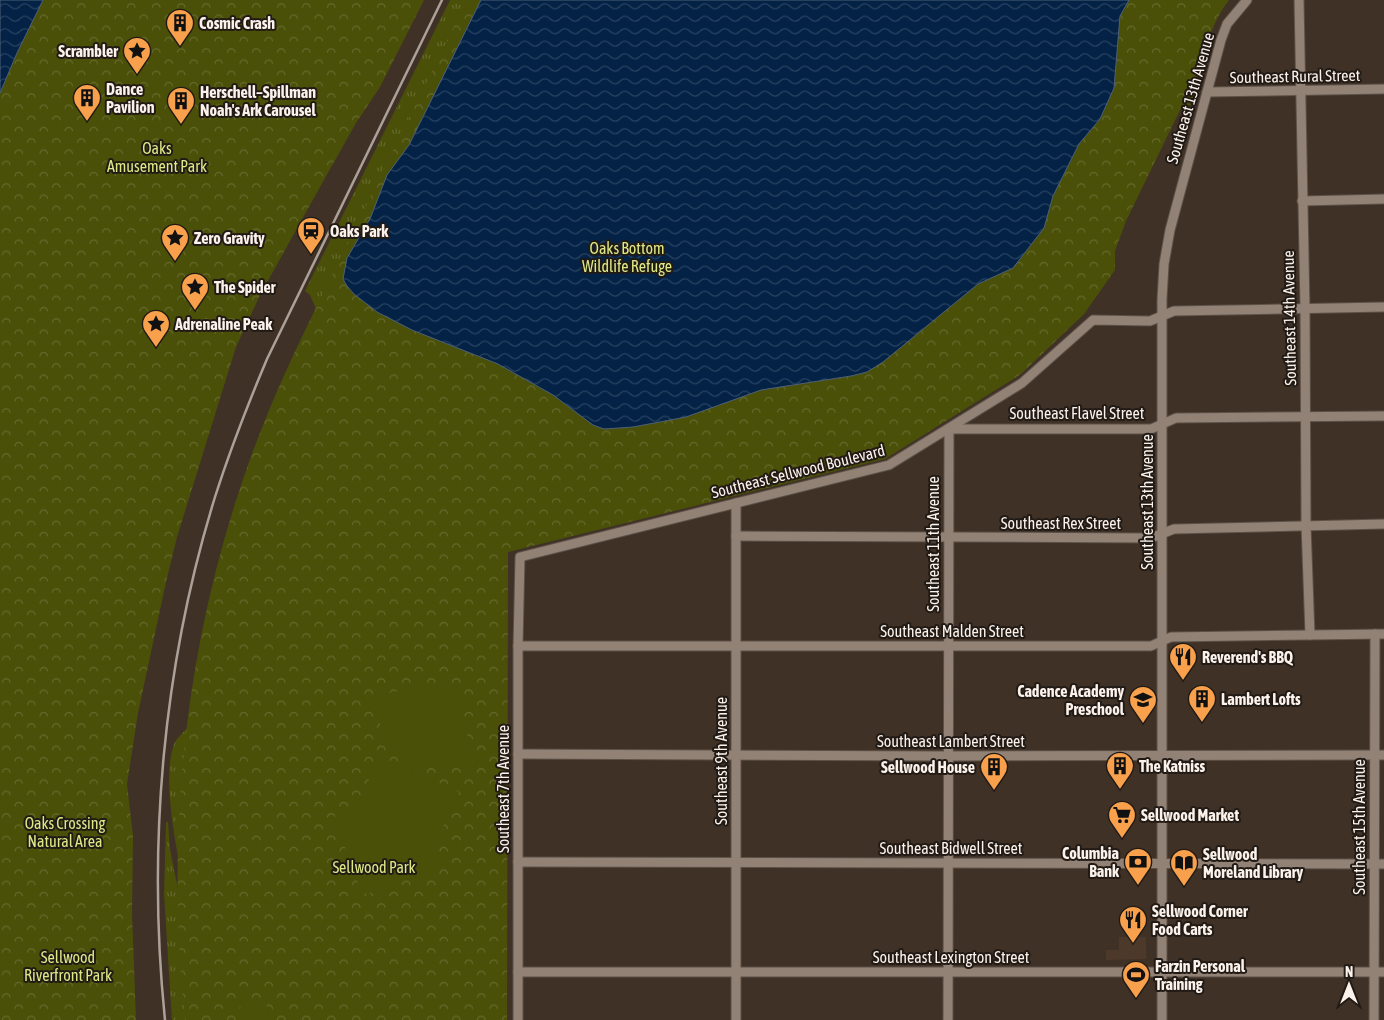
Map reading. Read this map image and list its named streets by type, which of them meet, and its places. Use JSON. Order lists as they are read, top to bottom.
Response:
{
  "streets": {
    "street": [
      "Southeast Rural Street",
      "Southeast 13th Avenue",
      "Southeast 14th Avenue",
      "Southeast Flavel Street",
      "Southeast Sellwood Boulevard",
      "Southeast Rex Street",
      "Southeast 11th Avenue",
      "Southeast Malden Street",
      "Southeast Lambert Street",
      "Southeast 9th Avenue",
      "Southeast 7th Avenue",
      "Southeast 15th Avenue",
      "Southeast Bidwell Street",
      "Southeast Lexington Street"
    ]
  },
  "crossings": [
    ["Southeast Rural Street", "Southeast 13th Avenue"],
    ["Southeast Rural Street", "Southeast 14th Avenue"],
    ["Southeast 13th Avenue", "Southeast Flavel Street"],
    ["Southeast 13th Avenue", "Southeast Sellwood Boulevard"],
    ["Southeast 13th Avenue", "Southeast Rex Street"],
    ["Southeast 13th Avenue", "Southeast Malden Street"],
    ["Southeast 13th Avenue", "Southeast Lambert Street"],
    ["Southeast 13th Avenue", "Southeast Bidwell Street"],
    ["Southeast 13th Avenue", "Southeast Lexington Street"],
    ["Southeast 14th Avenue", "Southeast Flavel Street"],
    ["Southeast 14th Avenue", "Southeast Sellwood Boulevard"],
    ["Southeast 14th Avenue", "Southeast Rex Street"],
    ["Southeast 14th Avenue", "Southeast Malden Street"],
    ["Southeast Flavel Street", "Southeast Sellwood Boulevard"],
    ["Southeast Flavel Street", "Southeast 11th Avenue"],
    ["Southeast Sellwood Boulevard", "Southeast 11th Avenue"],
    ["Southeast Sellwood Boulevard", "Southeast 9th Avenue"],
    ["Southeast Sellwood Boulevard", "Southeast 7th Avenue"],
    ["Southeast Rex Street", "Southeast 11th Avenue"],
    ["Southeast Rex Street", "Southeast 9th Avenue"],
    ["Southeast 11th Avenue", "Southeast Malden Street"],
    ["Southeast 11th Avenue", "Southeast Lambert Street"],
    ["Southeast 11th Avenue", "Southeast Bidwell Street"],
    ["Southeast 11th Avenue", "Southeast Lexington Street"],
    ["Southeast Malden Street", "Southeast 9th Avenue"],
    ["Southeast Malden Street", "Southeast 7th Avenue"],
    ["Southeast Malden Street", "Southeast 15th Avenue"],
    ["Southeast Lambert Street", "Southeast 9th Avenue"],
    ["Southeast Lambert Street", "Southeast 7th Avenue"],
    ["Southeast Lambert Street", "Southeast 15th Avenue"],
    ["Southeast 9th Avenue", "Southeast Bidwell Street"],
    ["Southeast 9th Avenue", "Southeast Lexington Street"],
    ["Southeast 7th Avenue", "Southeast Bidwell Street"],
    ["Southeast 7th Avenue", "Southeast Lexington Street"],
    ["Southeast 15th Avenue", "Southeast Bidwell Street"],
    ["Southeast 15th Avenue", "Southeast Lexington Street"]
  ],
  "parks": [
    "Oaks Amusement Park",
    "Oaks Bottom Wildlife Refuge",
    "Oaks Crossing Natural Area",
    "Sellwood Park",
    "Sellwood Riverfront Park"
  ],
  "places": {
    "building": [
      "Cosmic Crash",
      "Dance Pavilion",
      "Herschell–Spillman Noah's Ark Carousel",
      "Lambert Lofts",
      "The Katniss",
      "Sellwood House"
    ],
    "place": [
      "Scrambler",
      "Zero Gravity",
      "The Spider",
      "Adrenaline Peak"
    ],
    "station": ["Oaks Park"],
    "restaurant": ["Reverend's BBQ", "Sellwood Corner Food Carts"],
    "school or university": ["Cadence Academy Preschool"],
    "supermarket": ["Sellwood Market"],
    "bank": ["Columbia Bank"],
    "library": ["Sellwood Moreland Library"],
    "sports": ["Farzin Personal Training"]
  },
  "north": "top"
}
